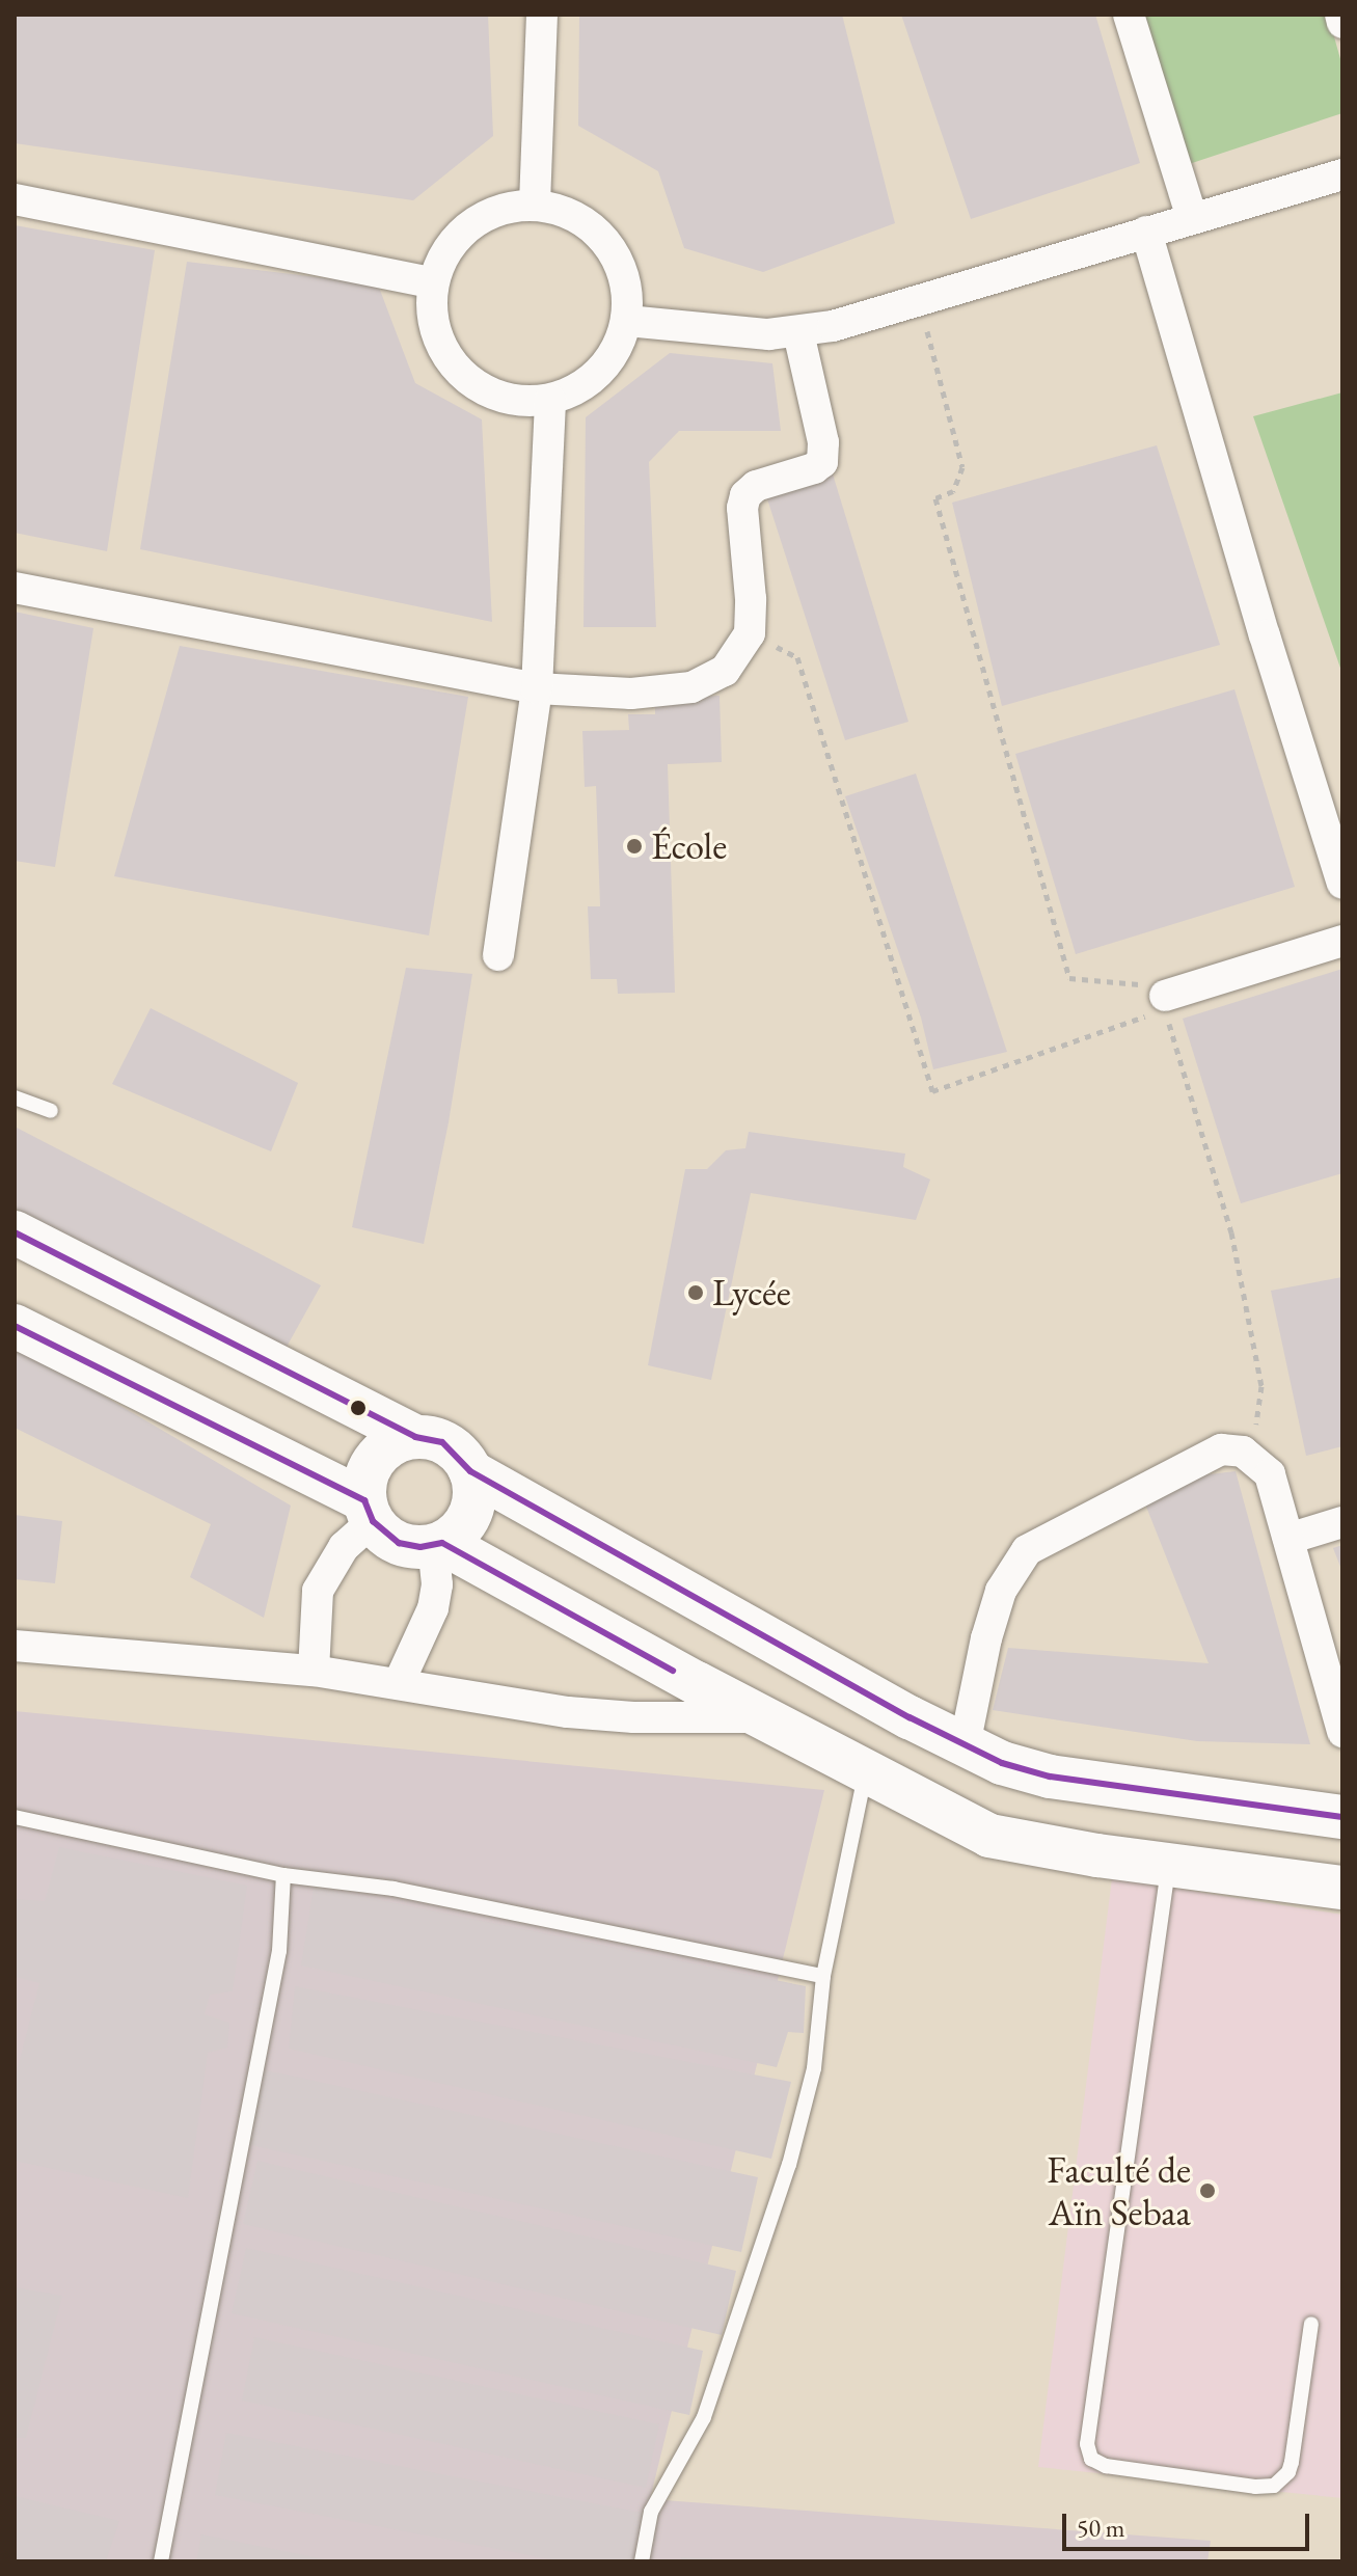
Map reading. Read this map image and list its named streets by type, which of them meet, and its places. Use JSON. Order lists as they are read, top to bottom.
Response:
{
  "places": ["École", "Lycée", "Faculté de Aïn Sebaa"],
  "scale_bar": "50 m"
}
